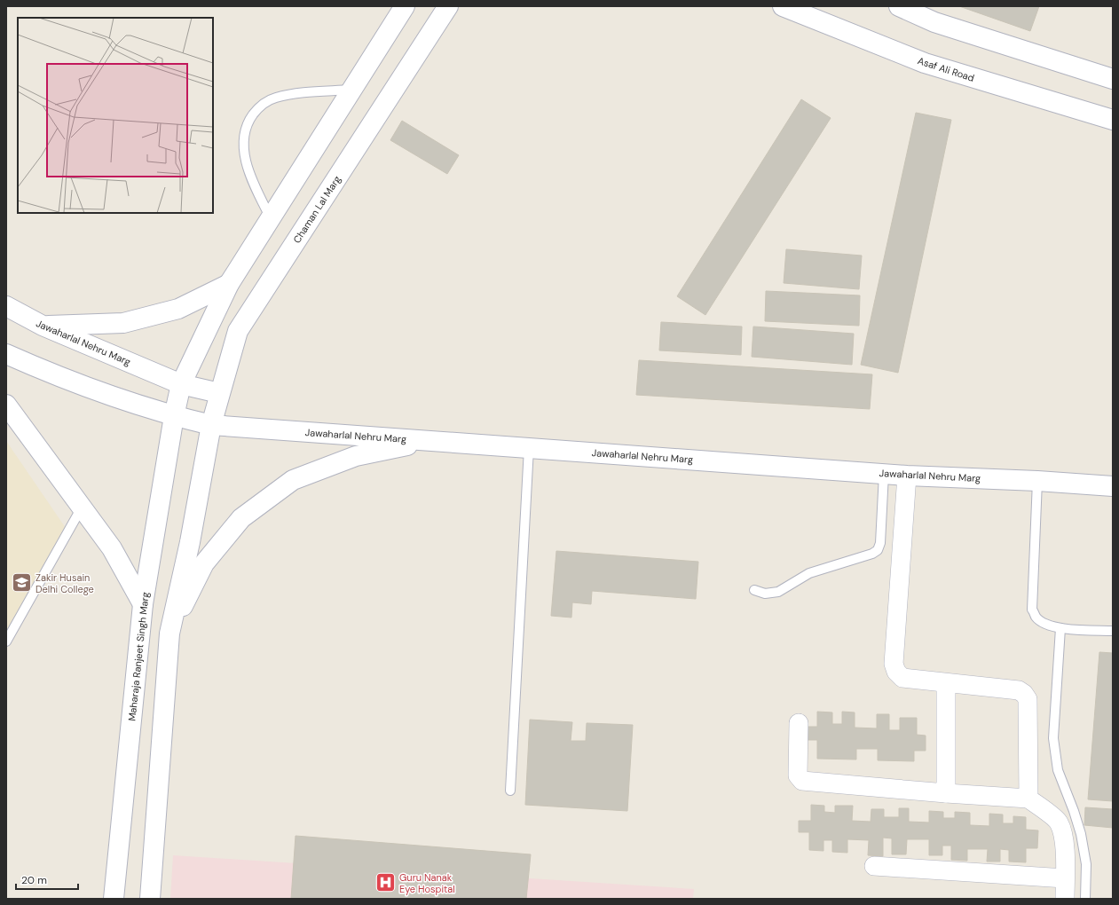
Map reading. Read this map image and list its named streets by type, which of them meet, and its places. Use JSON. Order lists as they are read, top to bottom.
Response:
{
  "streets": {
    "main road": [
      "Asaf Ali Road",
      "Chaman Lal Marg",
      "Jawaharlal Nehru Marg",
      "Maharaja Ranjeet Singh Marg"
    ]
  },
  "crossings": [
    ["Chaman Lal Marg", "Jawaharlal Nehru Marg"],
    ["Jawaharlal Nehru Marg", "Maharaja Ranjeet Singh Marg"]
  ],
  "places": {
    "school or university": ["Zakir Husain Delhi College"],
    "hospital": ["Guru Nanak Eye Hospital"]
  },
  "scale_bar": "20 m"
}
